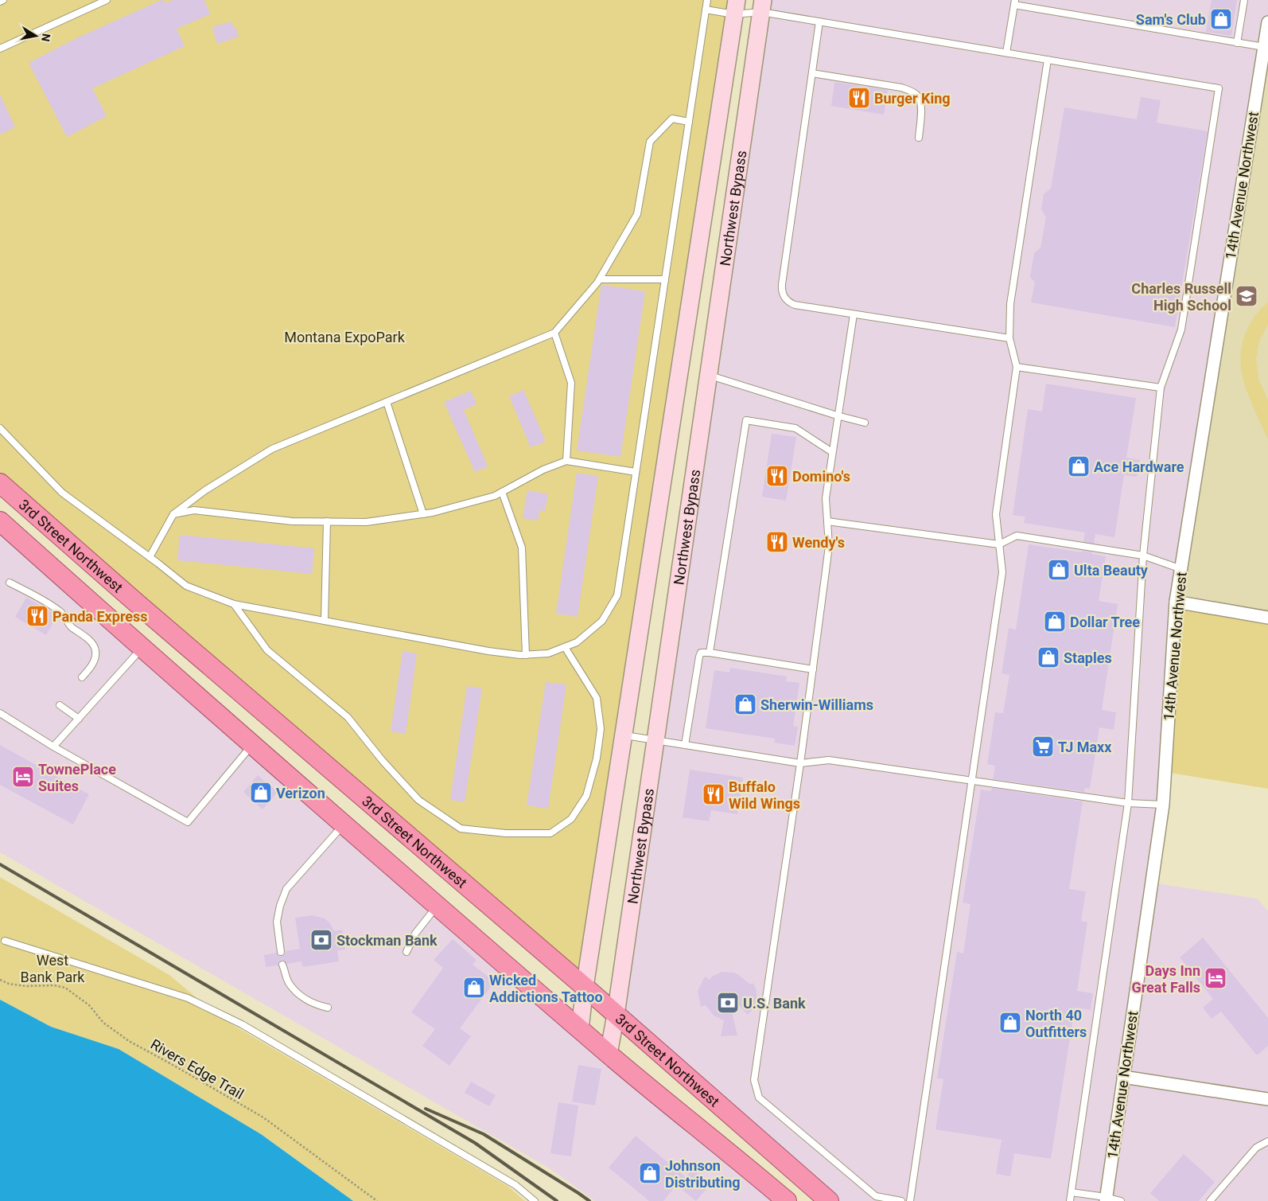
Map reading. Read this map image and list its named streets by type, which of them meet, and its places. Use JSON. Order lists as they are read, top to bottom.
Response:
{
  "streets": {
    "highway": ["3rd Street Northwest"],
    "main road": ["Northwest Bypass"],
    "street": ["14th Avenue Northwest"],
    "path": ["Rivers Edge Trail"]
  },
  "crossings": [
    ["Northwest Bypass", "3rd Street Northwest"]
  ],
  "parks": ["Montana ExpoPark", "West Bank Park"],
  "places": {
    "shop": [
      "Sam's Club",
      "Ace Hardware",
      "Ulta Beauty",
      "Dollar Tree",
      "Staples",
      "Sherwin-Williams",
      "Verizon",
      "Wicked Addictions Tattoo",
      "North 40 Outfitters",
      "Johnson Distributing"
    ],
    "restaurant": [
      "Burger King",
      "Domino's",
      "Wendy's",
      "Panda Express",
      "Buffalo Wild Wings"
    ],
    "school or university": ["Charles Russell High School"],
    "supermarket": ["TJ Maxx"],
    "hotel": ["TownePlace Suites", "Days Inn Great Falls"],
    "bank": ["Stockman Bank", "U.S. Bank"]
  },
  "north": "right"
}
